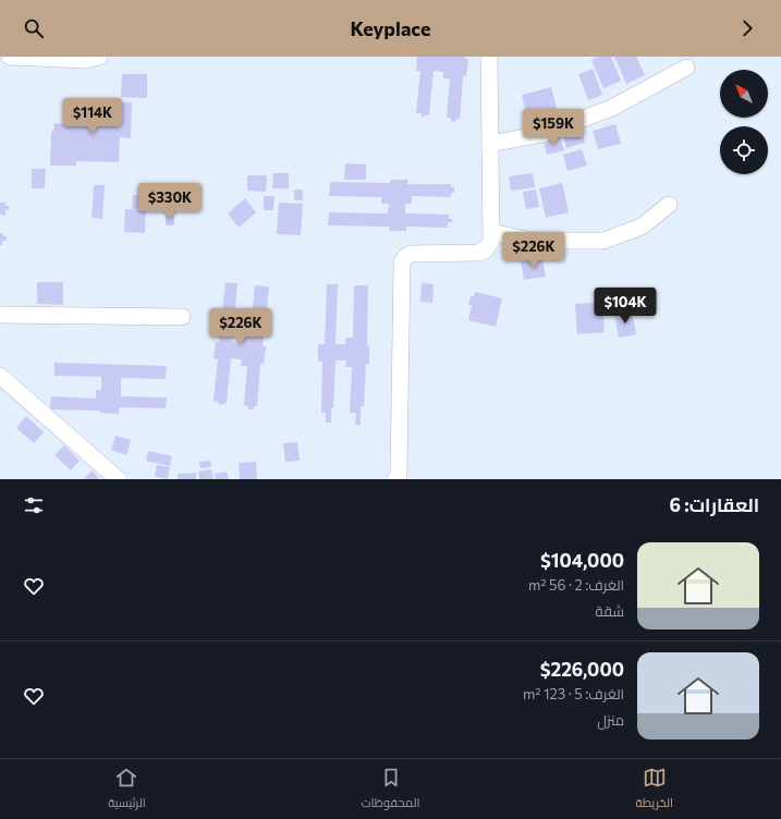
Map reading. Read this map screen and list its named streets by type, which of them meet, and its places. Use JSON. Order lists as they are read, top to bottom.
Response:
{
  "north": "top left",
  "page": {
    "header": "Keyplace",
    "price": [
      "$114K",
      "$159K",
      "$330K",
      "$226K",
      "$104K",
      "$226K"
    ],
    "heading": "العقارات: 6",
    "list": [
      {
        "name": "$104,000",
        "note": "الغرف: 2 · 56 m² · شقة"
      },
      {
        "name": "$226,000",
        "note": "الغرف: 5 · 123 m² · منزل"
      }
    ],
    "tabs": ["الخريطة", "المحفوظات", "الرئيسية"]
  }
}
